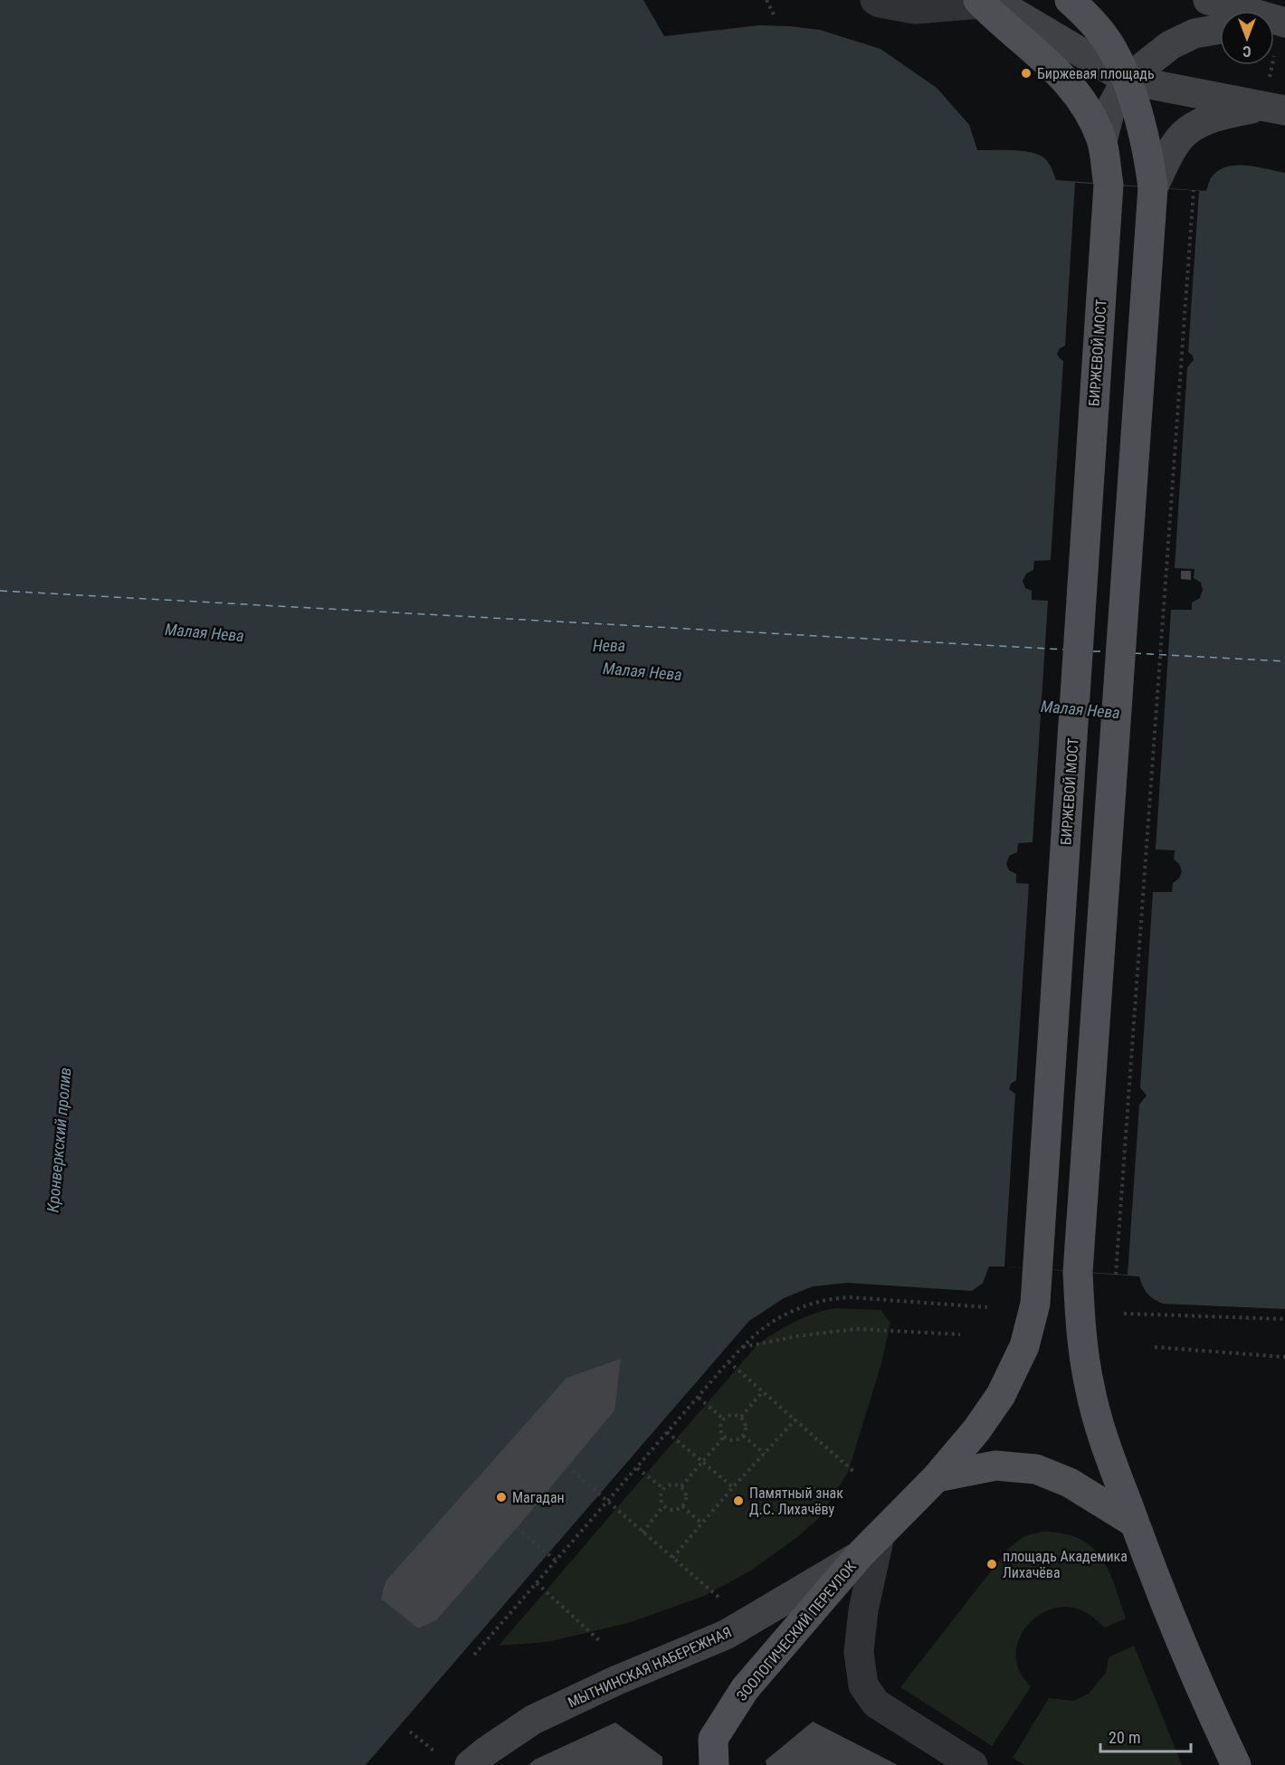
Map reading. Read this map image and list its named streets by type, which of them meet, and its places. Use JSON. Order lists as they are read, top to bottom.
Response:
{
  "streets": {
    "main road": ["БИРЖЕВОЙ МОСТ", "ЗООЛОГИЧЕСКИЙ ПЕРЕУЛОК", "МЫТНИНСКАЯ НАБЕРЕЖНАЯ"]
  },
  "crossings": [
    ["ЗООЛОГИЧЕСКИЙ ПЕРЕУЛОК", "МЫТНИНСКАЯ НАБЕРЕЖНАЯ"]
  ],
  "water": ["Малая Нева", "Нева", "Кронверкский пролив"],
  "places": [
    "Биржевая площадь",
    "Магадан",
    "Памятный знак Д.С. Лихачёву",
    "площадь Академика Лихачёва"
  ],
  "scale_bar": "20 m",
  "north": "bottom"
}
